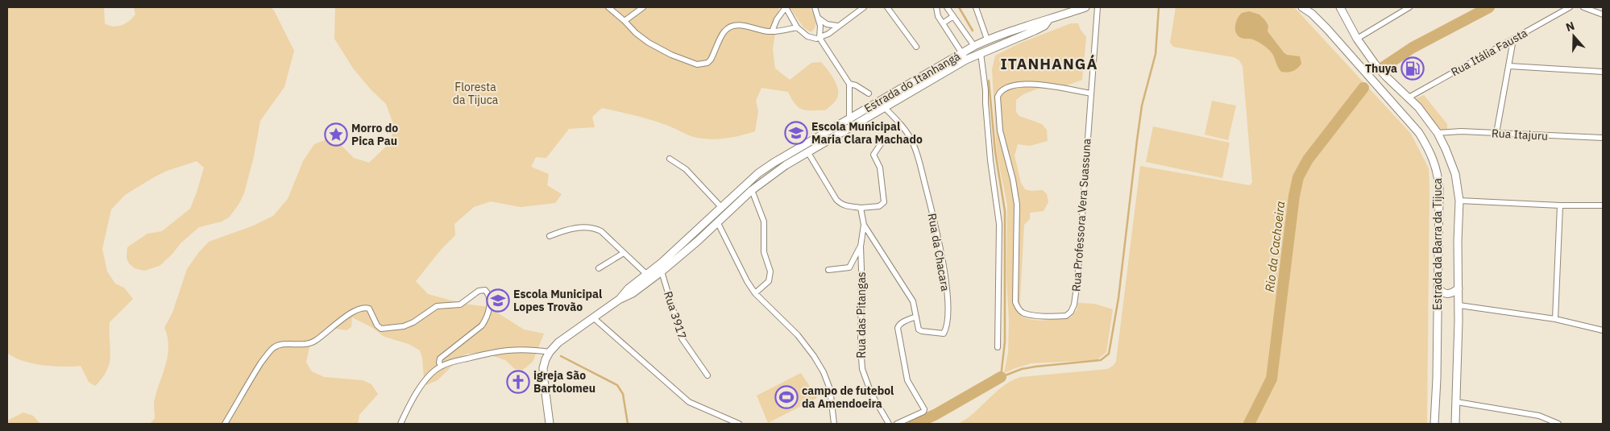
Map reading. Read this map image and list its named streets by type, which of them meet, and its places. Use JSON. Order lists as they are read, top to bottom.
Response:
{
  "streets": {
    "main road": ["Estrada do Itanhangá", "Estrada da Barra da Tijuca"],
    "street": [
      "Rua Itália Fausta",
      "Rua Itajuru",
      "Rua Professora Vera Suassuna",
      "Rua da Chacara",
      "Rua 3917",
      "Rua das Pitangas"
    ]
  },
  "crossings": [
    ["Rua Itália Fausta", "Estrada da Barra da Tijuca"],
    ["Estrada do Itanhangá", "Rua da Chacara"],
    ["Estrada do Itanhangá", "Rua 3917"],
    ["Rua Itajuru", "Estrada da Barra da Tijuca"],
    ["Rua da Chacara", "Rua das Pitangas"]
  ],
  "districts": ["ITANHANGÁ"],
  "water": ["Rio da Cachoeira"],
  "parks": ["Floresta da Tijuca"],
  "places": {
    "fuel station": ["Thuya"],
    "school or university": ["Escola Municipal Maria Clara Machado", "Escola Municipal Lopes Trovão"],
    "place": ["Morro do Pica Pau"],
    "church": ["igreja São Bartolomeu"],
    "sports": ["campo de futebol da Amendoeira"]
  },
  "north": "top"
}
